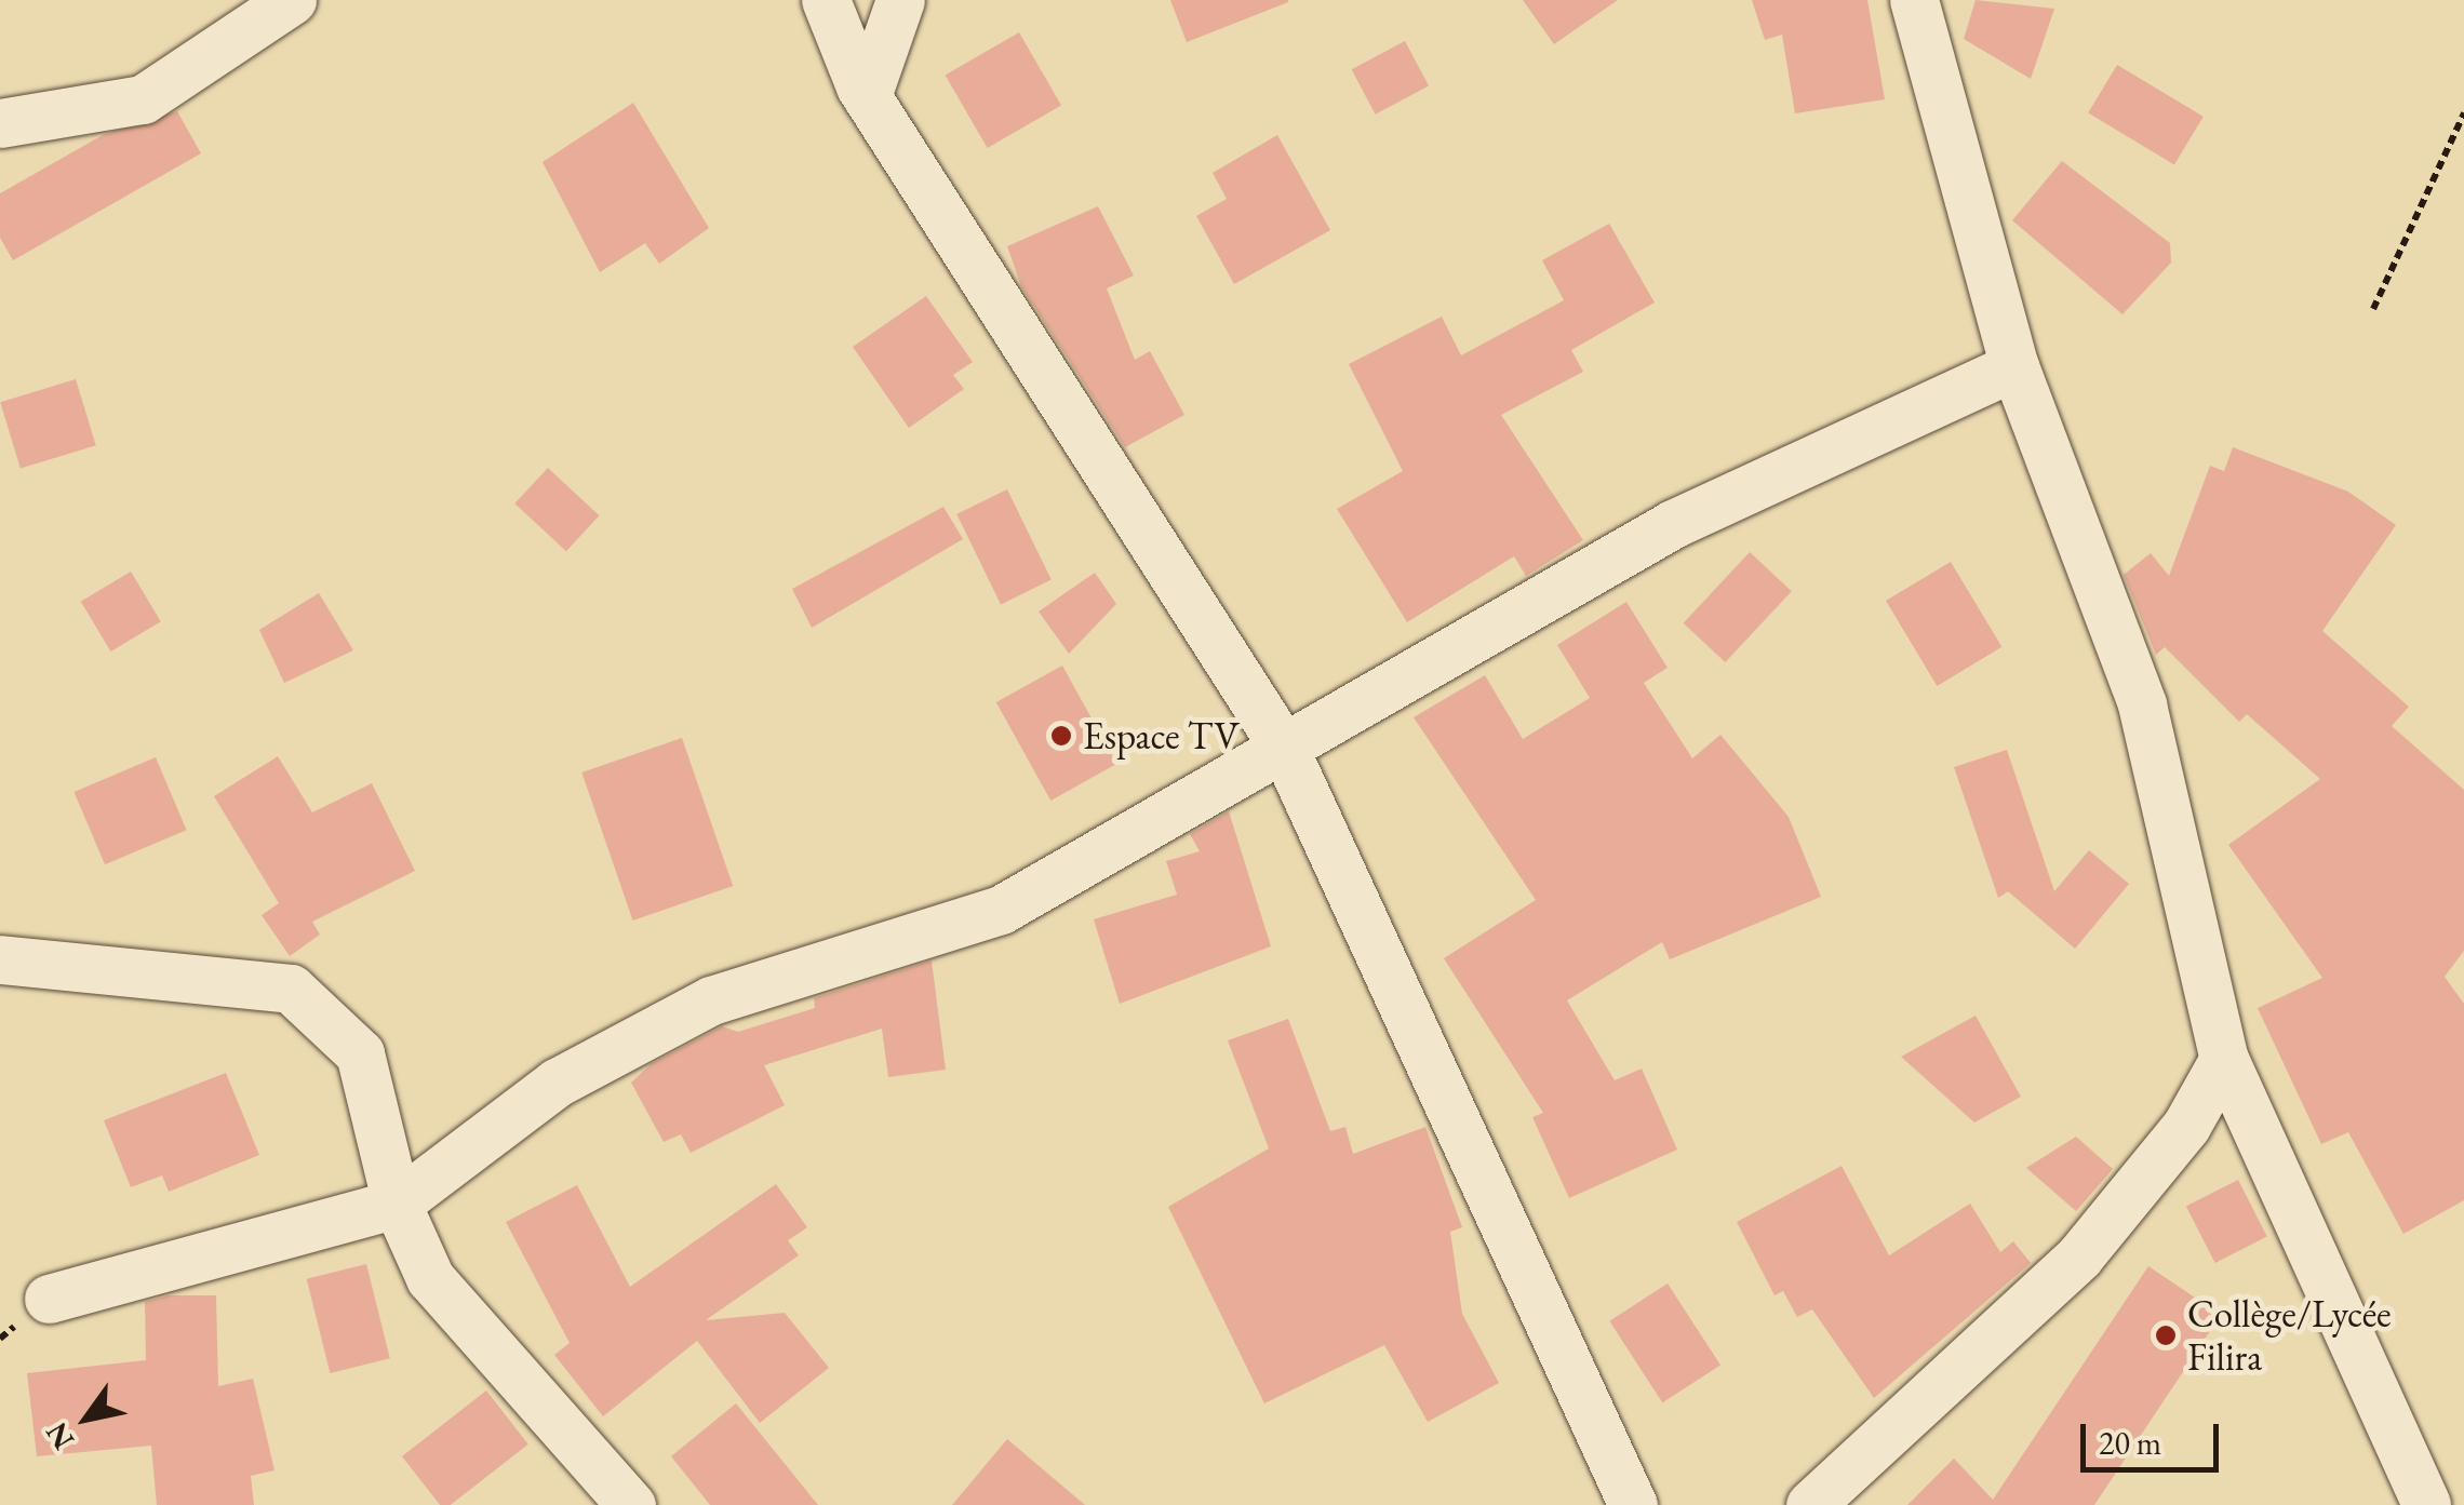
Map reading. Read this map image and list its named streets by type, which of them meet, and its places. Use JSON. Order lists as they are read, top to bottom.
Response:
{
  "places": ["Espace TV", "Collège/Lycée Filira"],
  "scale_bar": "20 m",
  "north": "bottom left"
}
